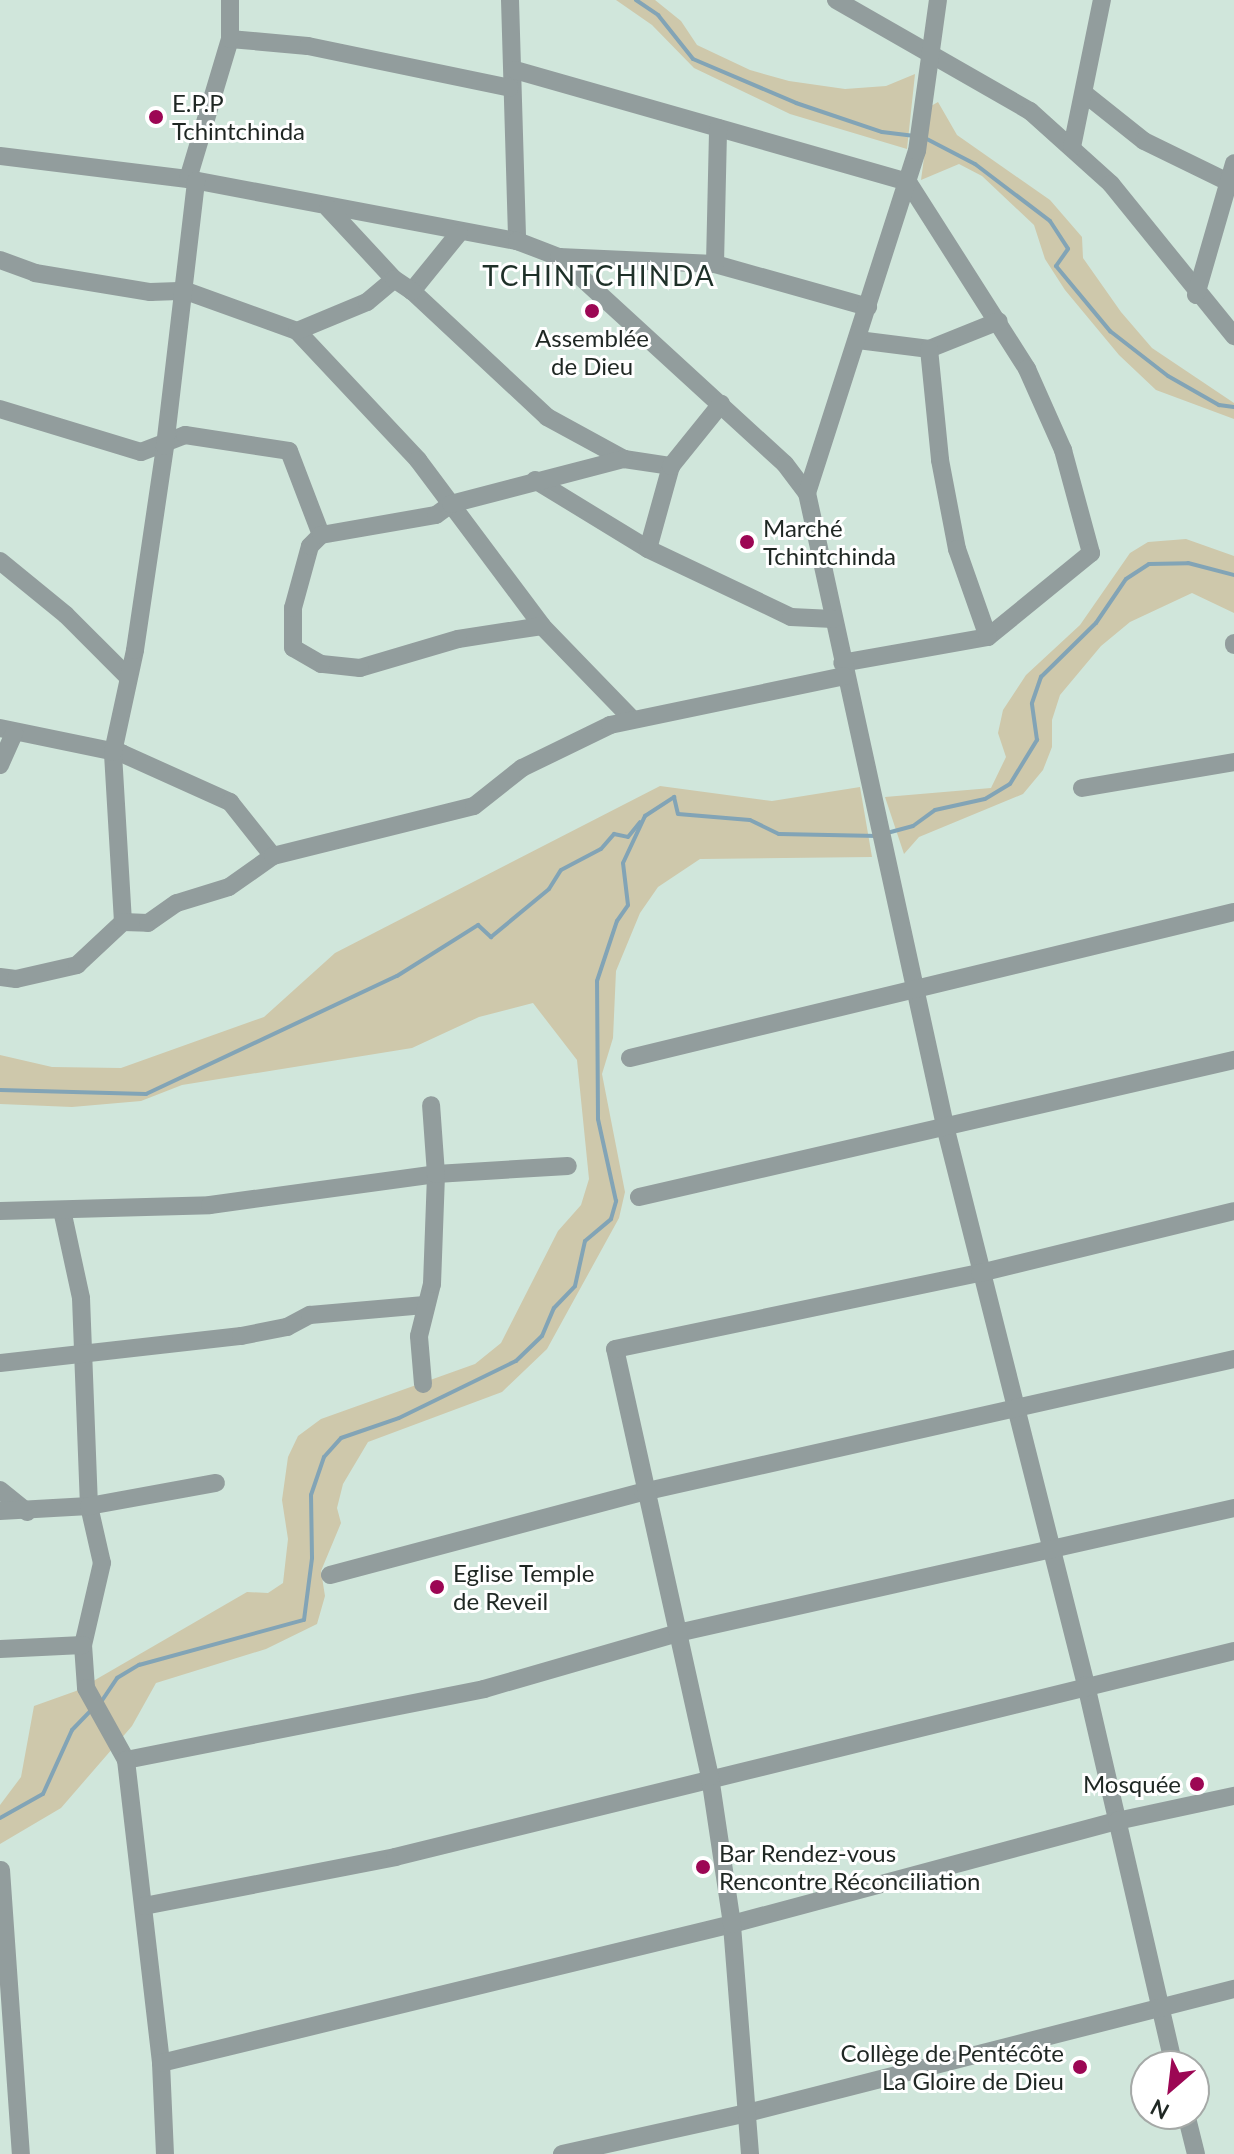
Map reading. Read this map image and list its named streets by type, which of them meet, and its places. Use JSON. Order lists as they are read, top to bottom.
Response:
{
  "districts": ["TCHINTCHINDA"],
  "places": [
    "E.P.P Tchintchinda",
    "Assemblée de Dieu",
    "Marché Tchintchinda",
    "Eglise Temple de Reveil",
    "Mosquée",
    "Bar Rendez-vous Rencontre Réconciliation",
    "Collège de Pentécôte La Gloire de Dieu"
  ],
  "north": "bottom left"
}
